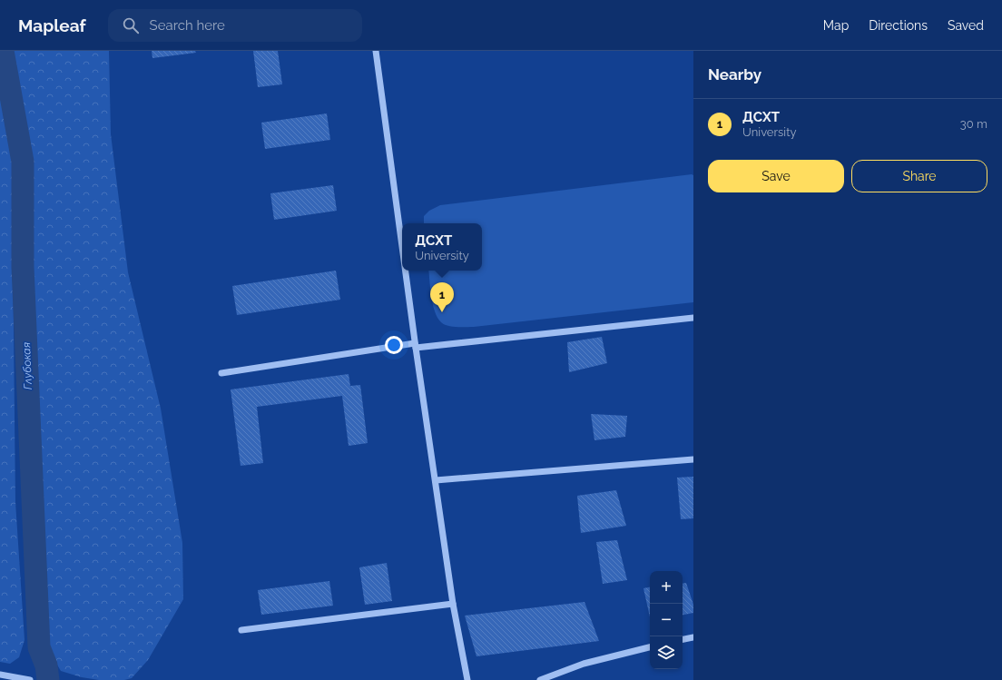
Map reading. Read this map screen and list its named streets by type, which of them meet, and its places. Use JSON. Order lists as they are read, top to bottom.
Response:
{
  "water": ["Глубокая"],
  "page": {
    "header": "Mapleaf",
    "search": "Search here",
    "nav": ["Map", "Directions", "Saved"],
    "heading": "Nearby",
    "list": [
      {
        "mark": "1",
        "name": "ДСХТ",
        "note": "University",
        "value": "30 m"
      }
    ],
    "buttons": ["Save", "Share"],
    "popup": ["ДСХТ", "University"],
    "pins": "1",
    "map_buttons": ["+", "−"]
  }
}
